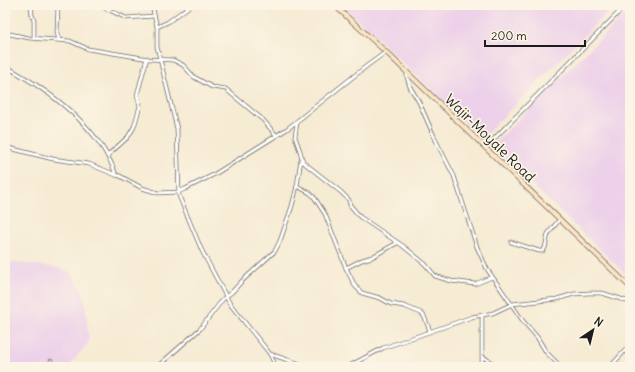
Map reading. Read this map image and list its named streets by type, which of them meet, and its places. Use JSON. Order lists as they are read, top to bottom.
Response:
{
  "streets": {
    "main road": ["Wajir-Moyale Road"]
  },
  "scale_bar": "200 m",
  "north": "top right"
}
